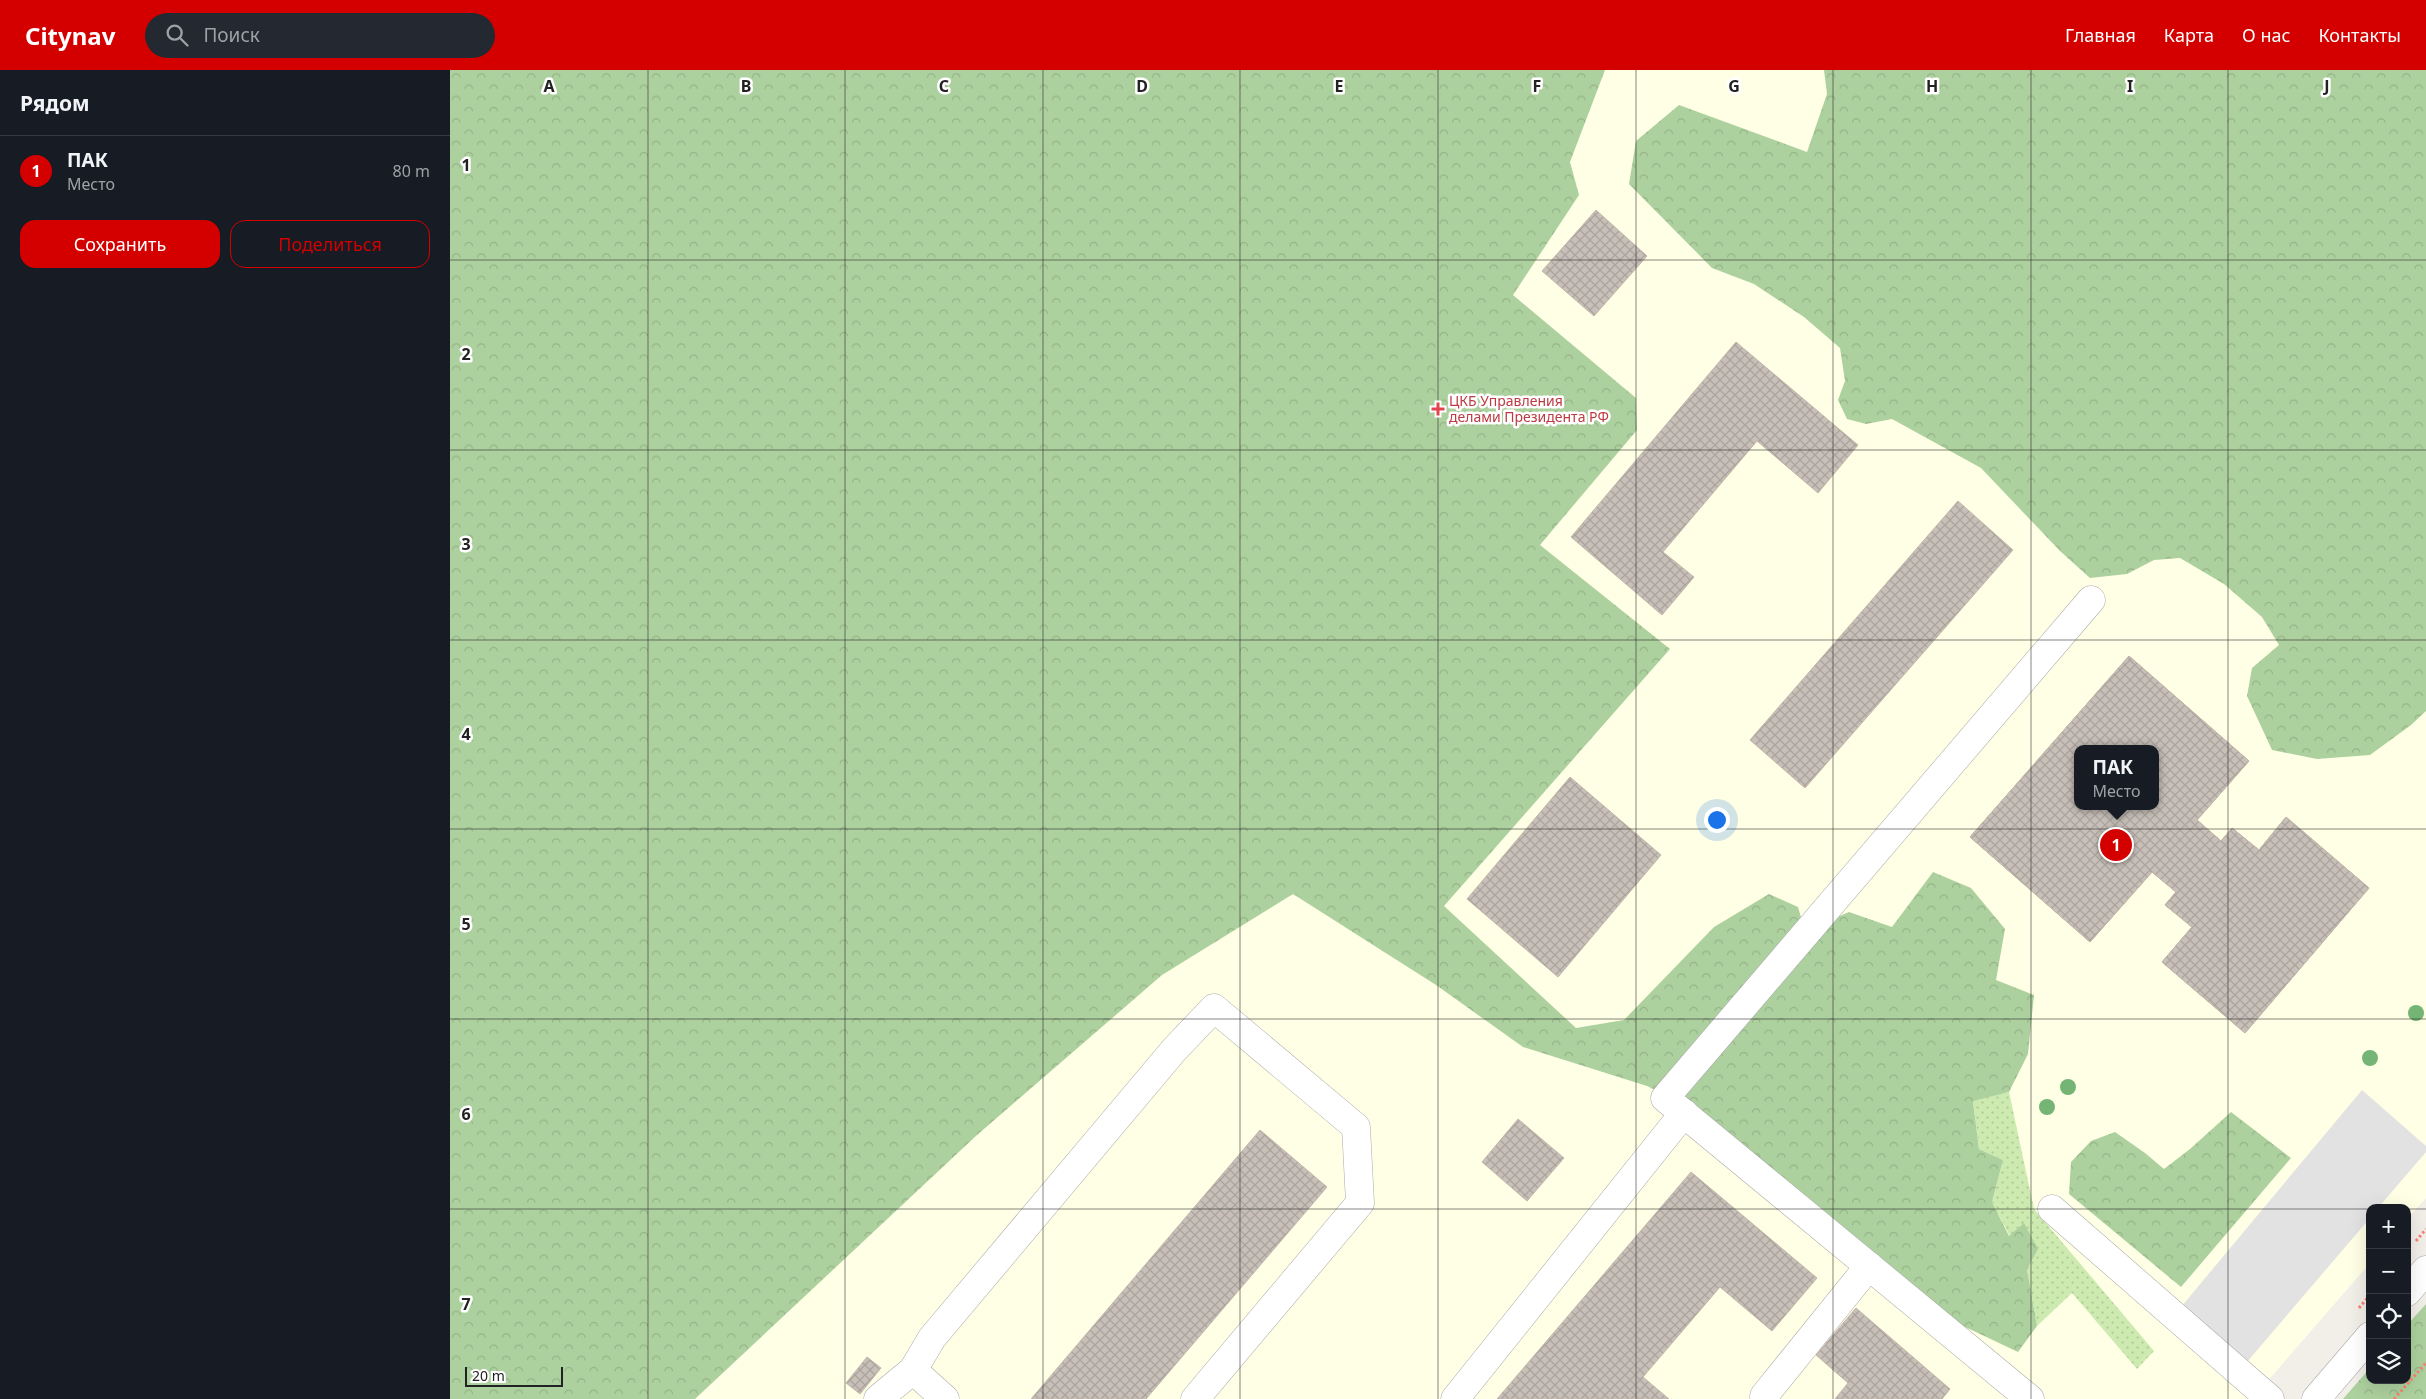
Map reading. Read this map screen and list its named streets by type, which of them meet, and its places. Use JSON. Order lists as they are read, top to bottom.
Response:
{
  "places": {
    "health": ["ЦКБ Управления делами Президента РФ"]
  },
  "scale_bar": "20 m",
  "page": {
    "header": "Citynav",
    "search": "Поиск",
    "nav": [
      "Главная",
      "Карта",
      "О нас",
      "Контакты"
    ],
    "heading": "Рядом",
    "list": [
      {
        "mark": "1",
        "name": "ПАК",
        "note": "Место",
        "value": "80 m"
      }
    ],
    "buttons": ["Сохранить", "Поделиться"],
    "popup": ["ПАК", "Место"],
    "pins": "1",
    "map_buttons": ["+", "−"],
    "scale": "20 m"
  },
  "grid": {
    "columns": [
      "A",
      "B",
      "C",
      "D",
      "E",
      "F",
      "G",
      "H",
      "I",
      "J"
    ],
    "rows": [
      "1",
      "2",
      "3",
      "4",
      "5",
      "6",
      "7"
    ]
  }
}
